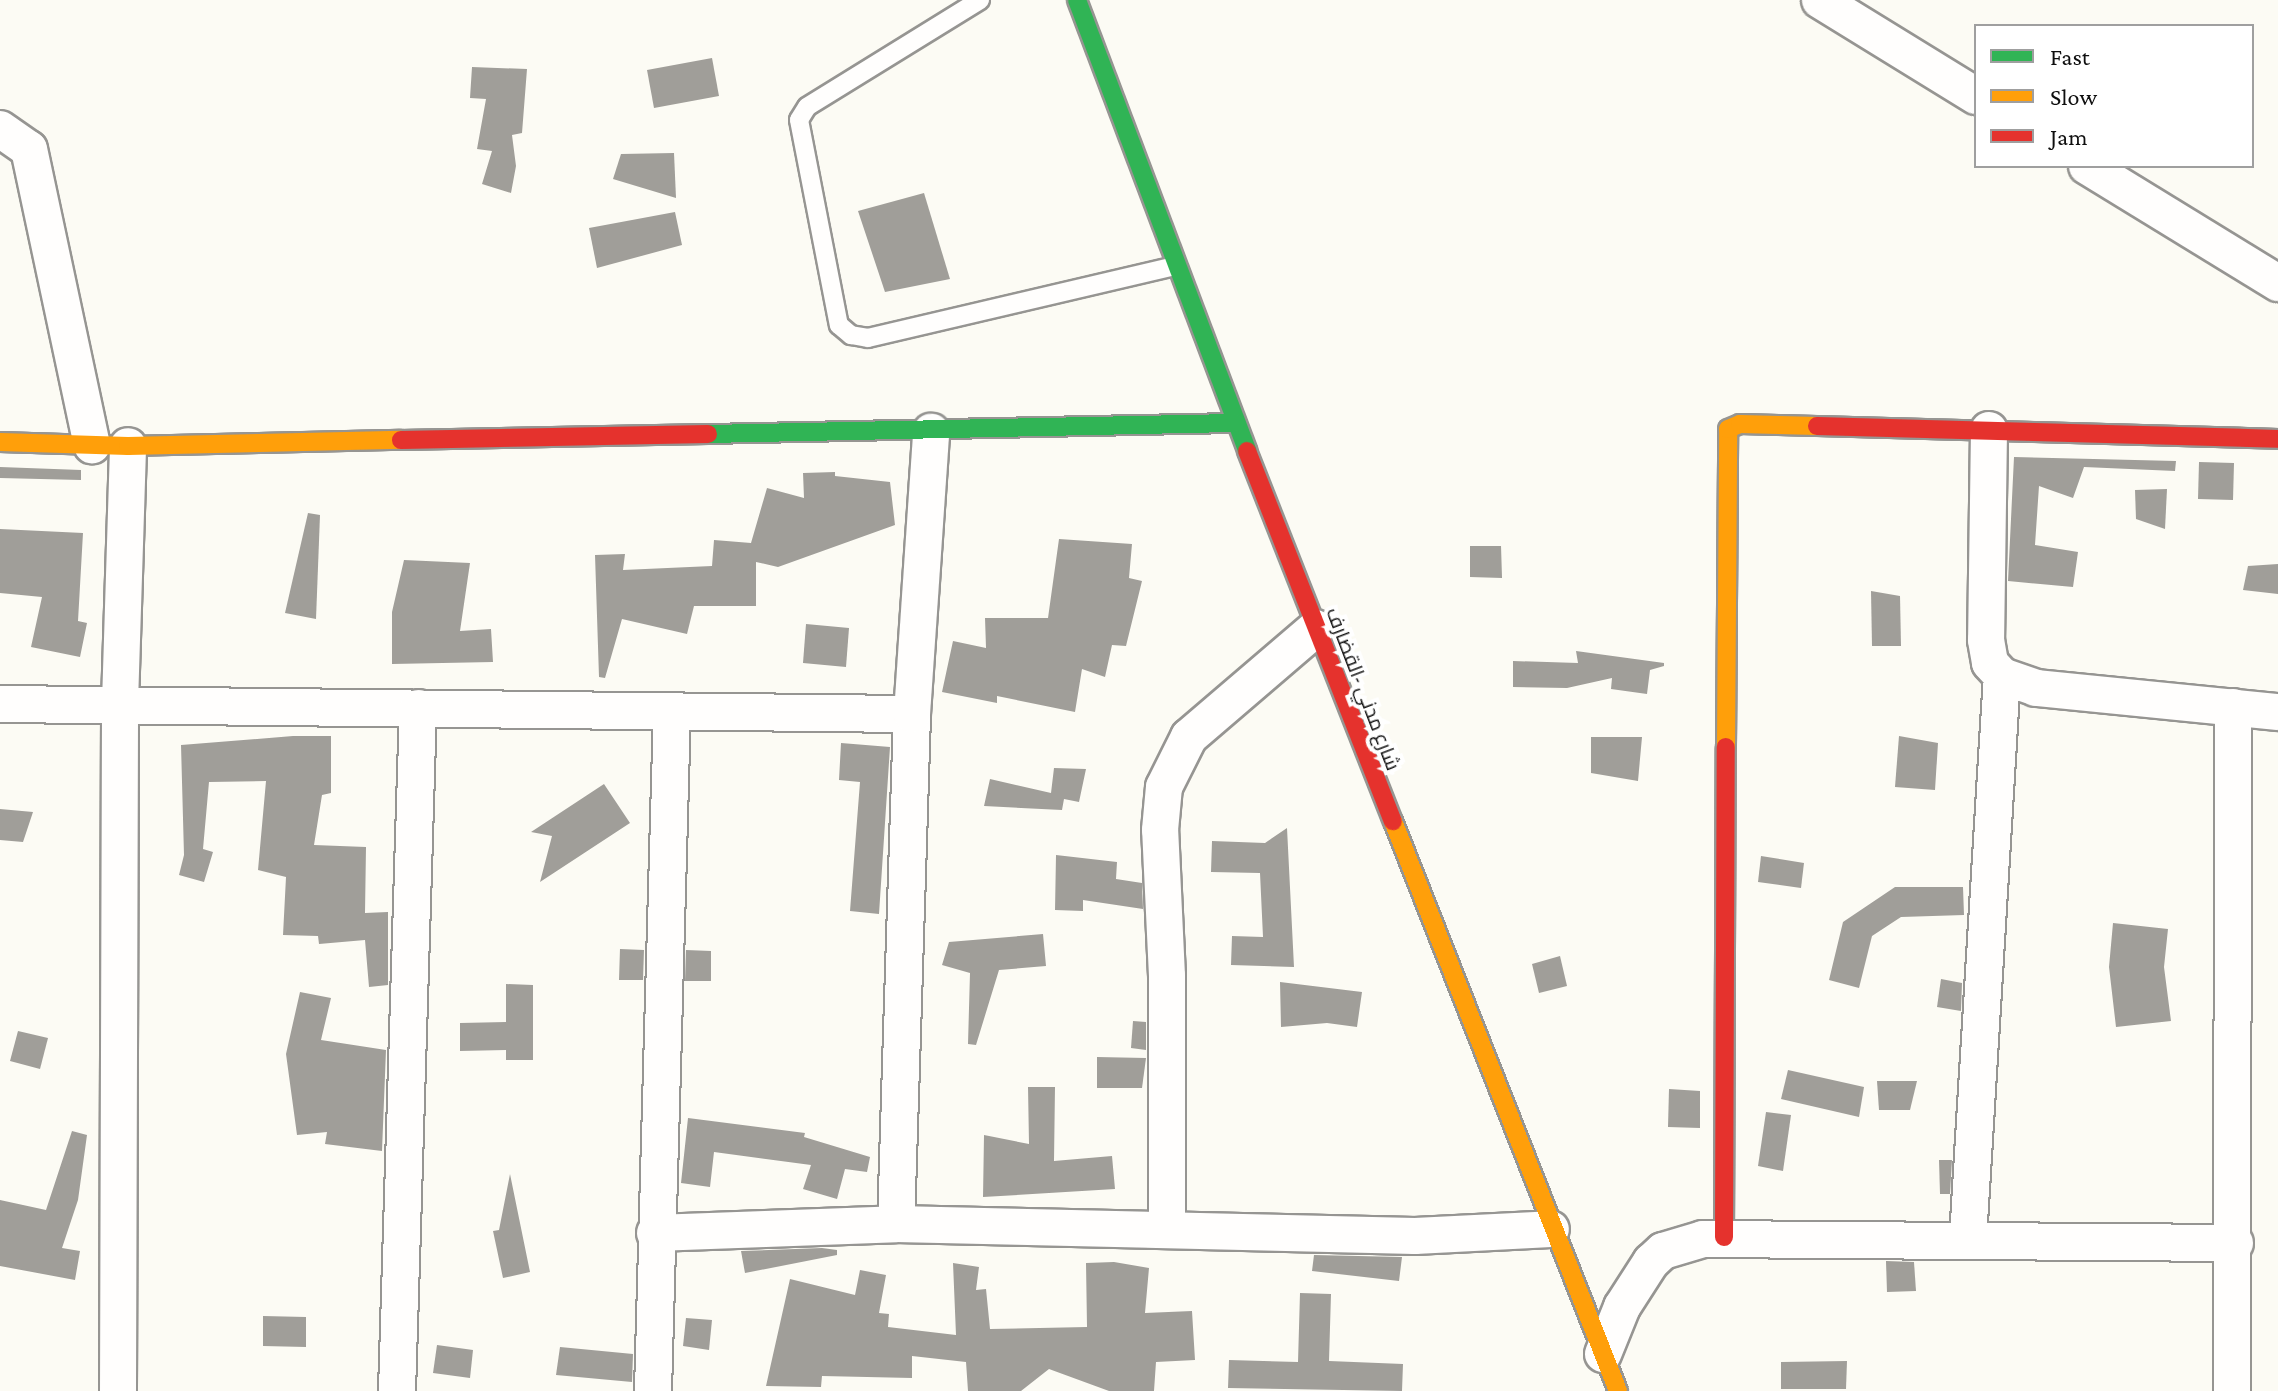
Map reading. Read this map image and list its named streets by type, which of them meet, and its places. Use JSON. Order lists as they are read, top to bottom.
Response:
{
  "streets": {
    "main road": ["شارع مدني -القضارف"]
  },
  "legend": ["Fast", "Slow", "Jam"]
}
